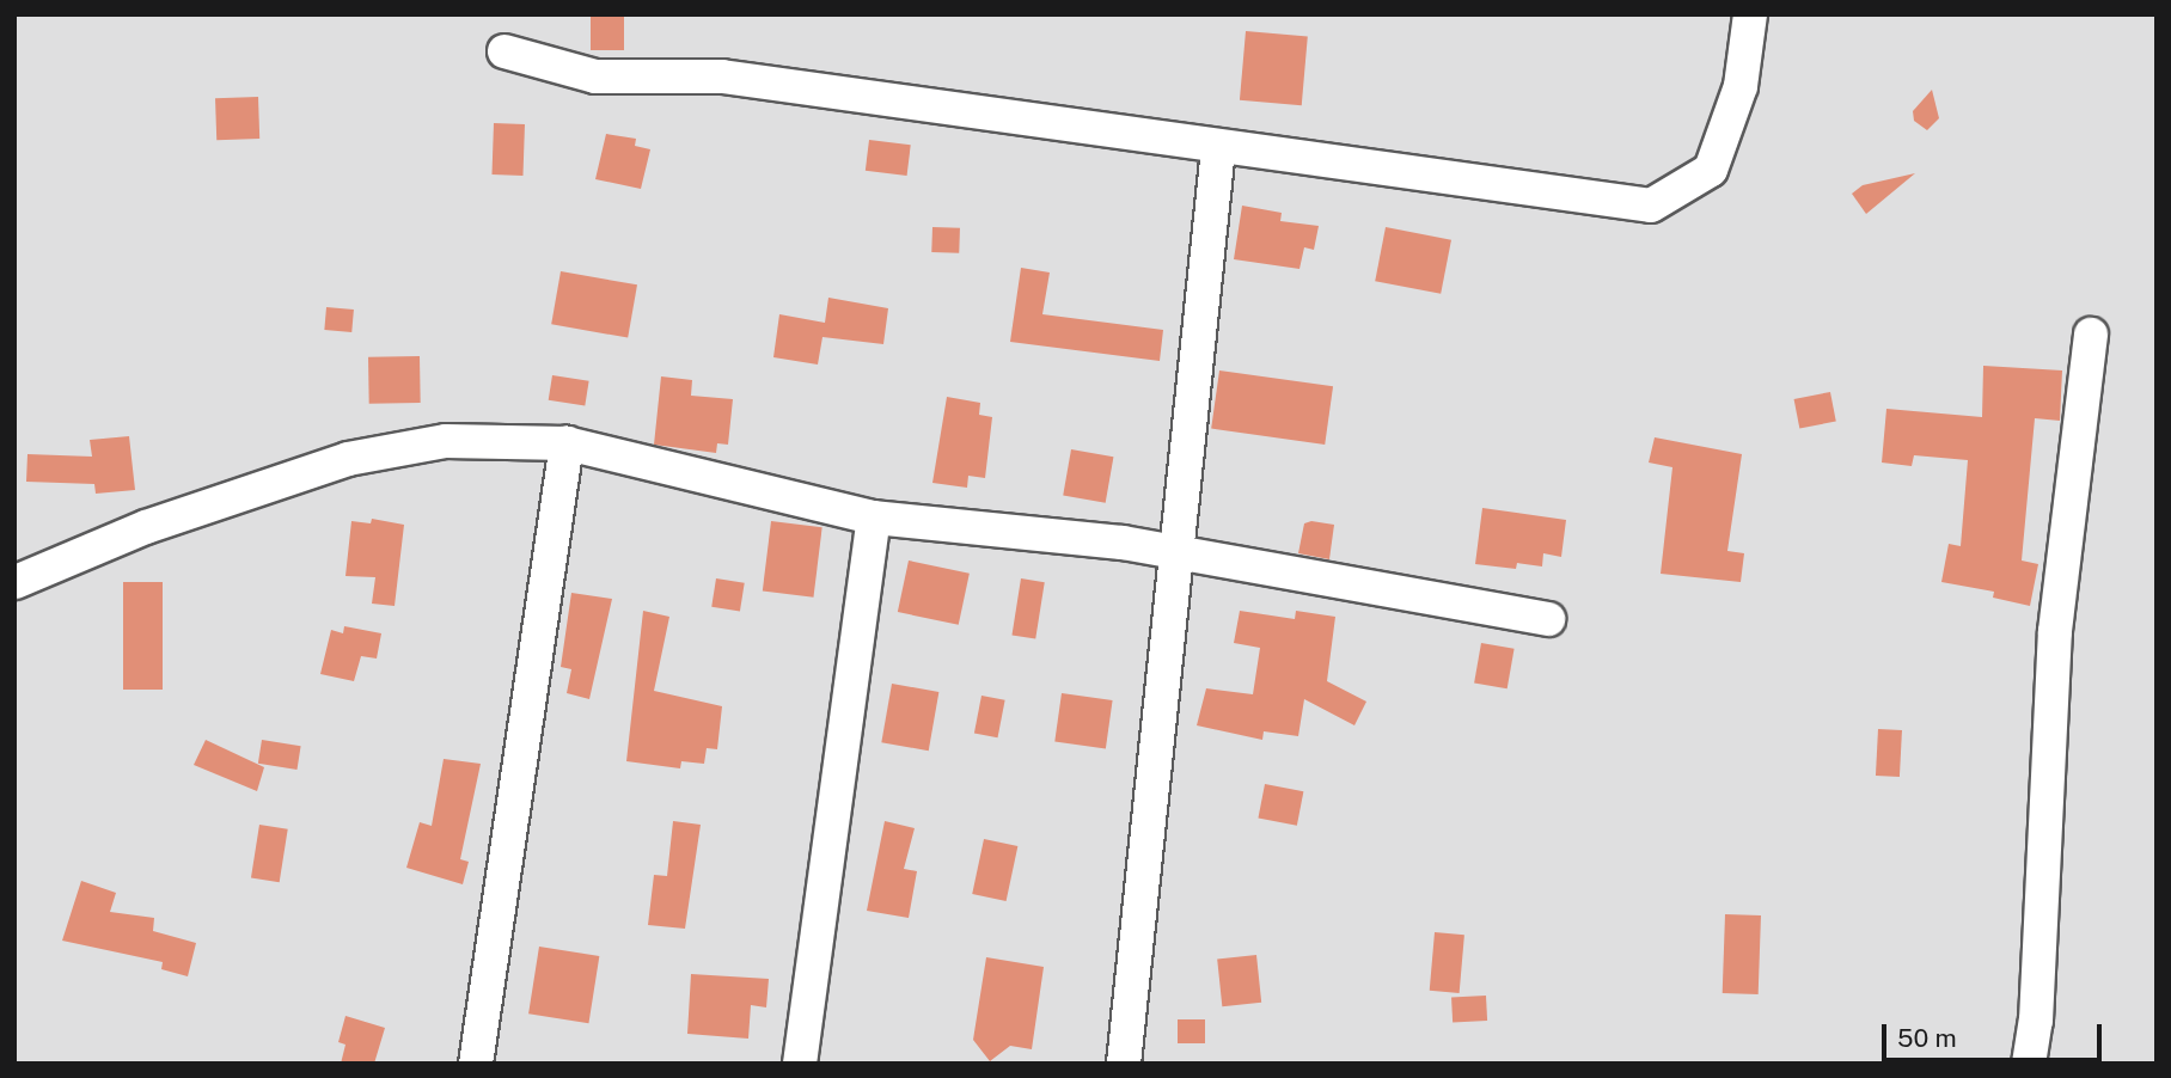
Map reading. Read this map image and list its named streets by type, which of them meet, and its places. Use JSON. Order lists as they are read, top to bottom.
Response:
{
  "scale_bar": "50 m"
}
